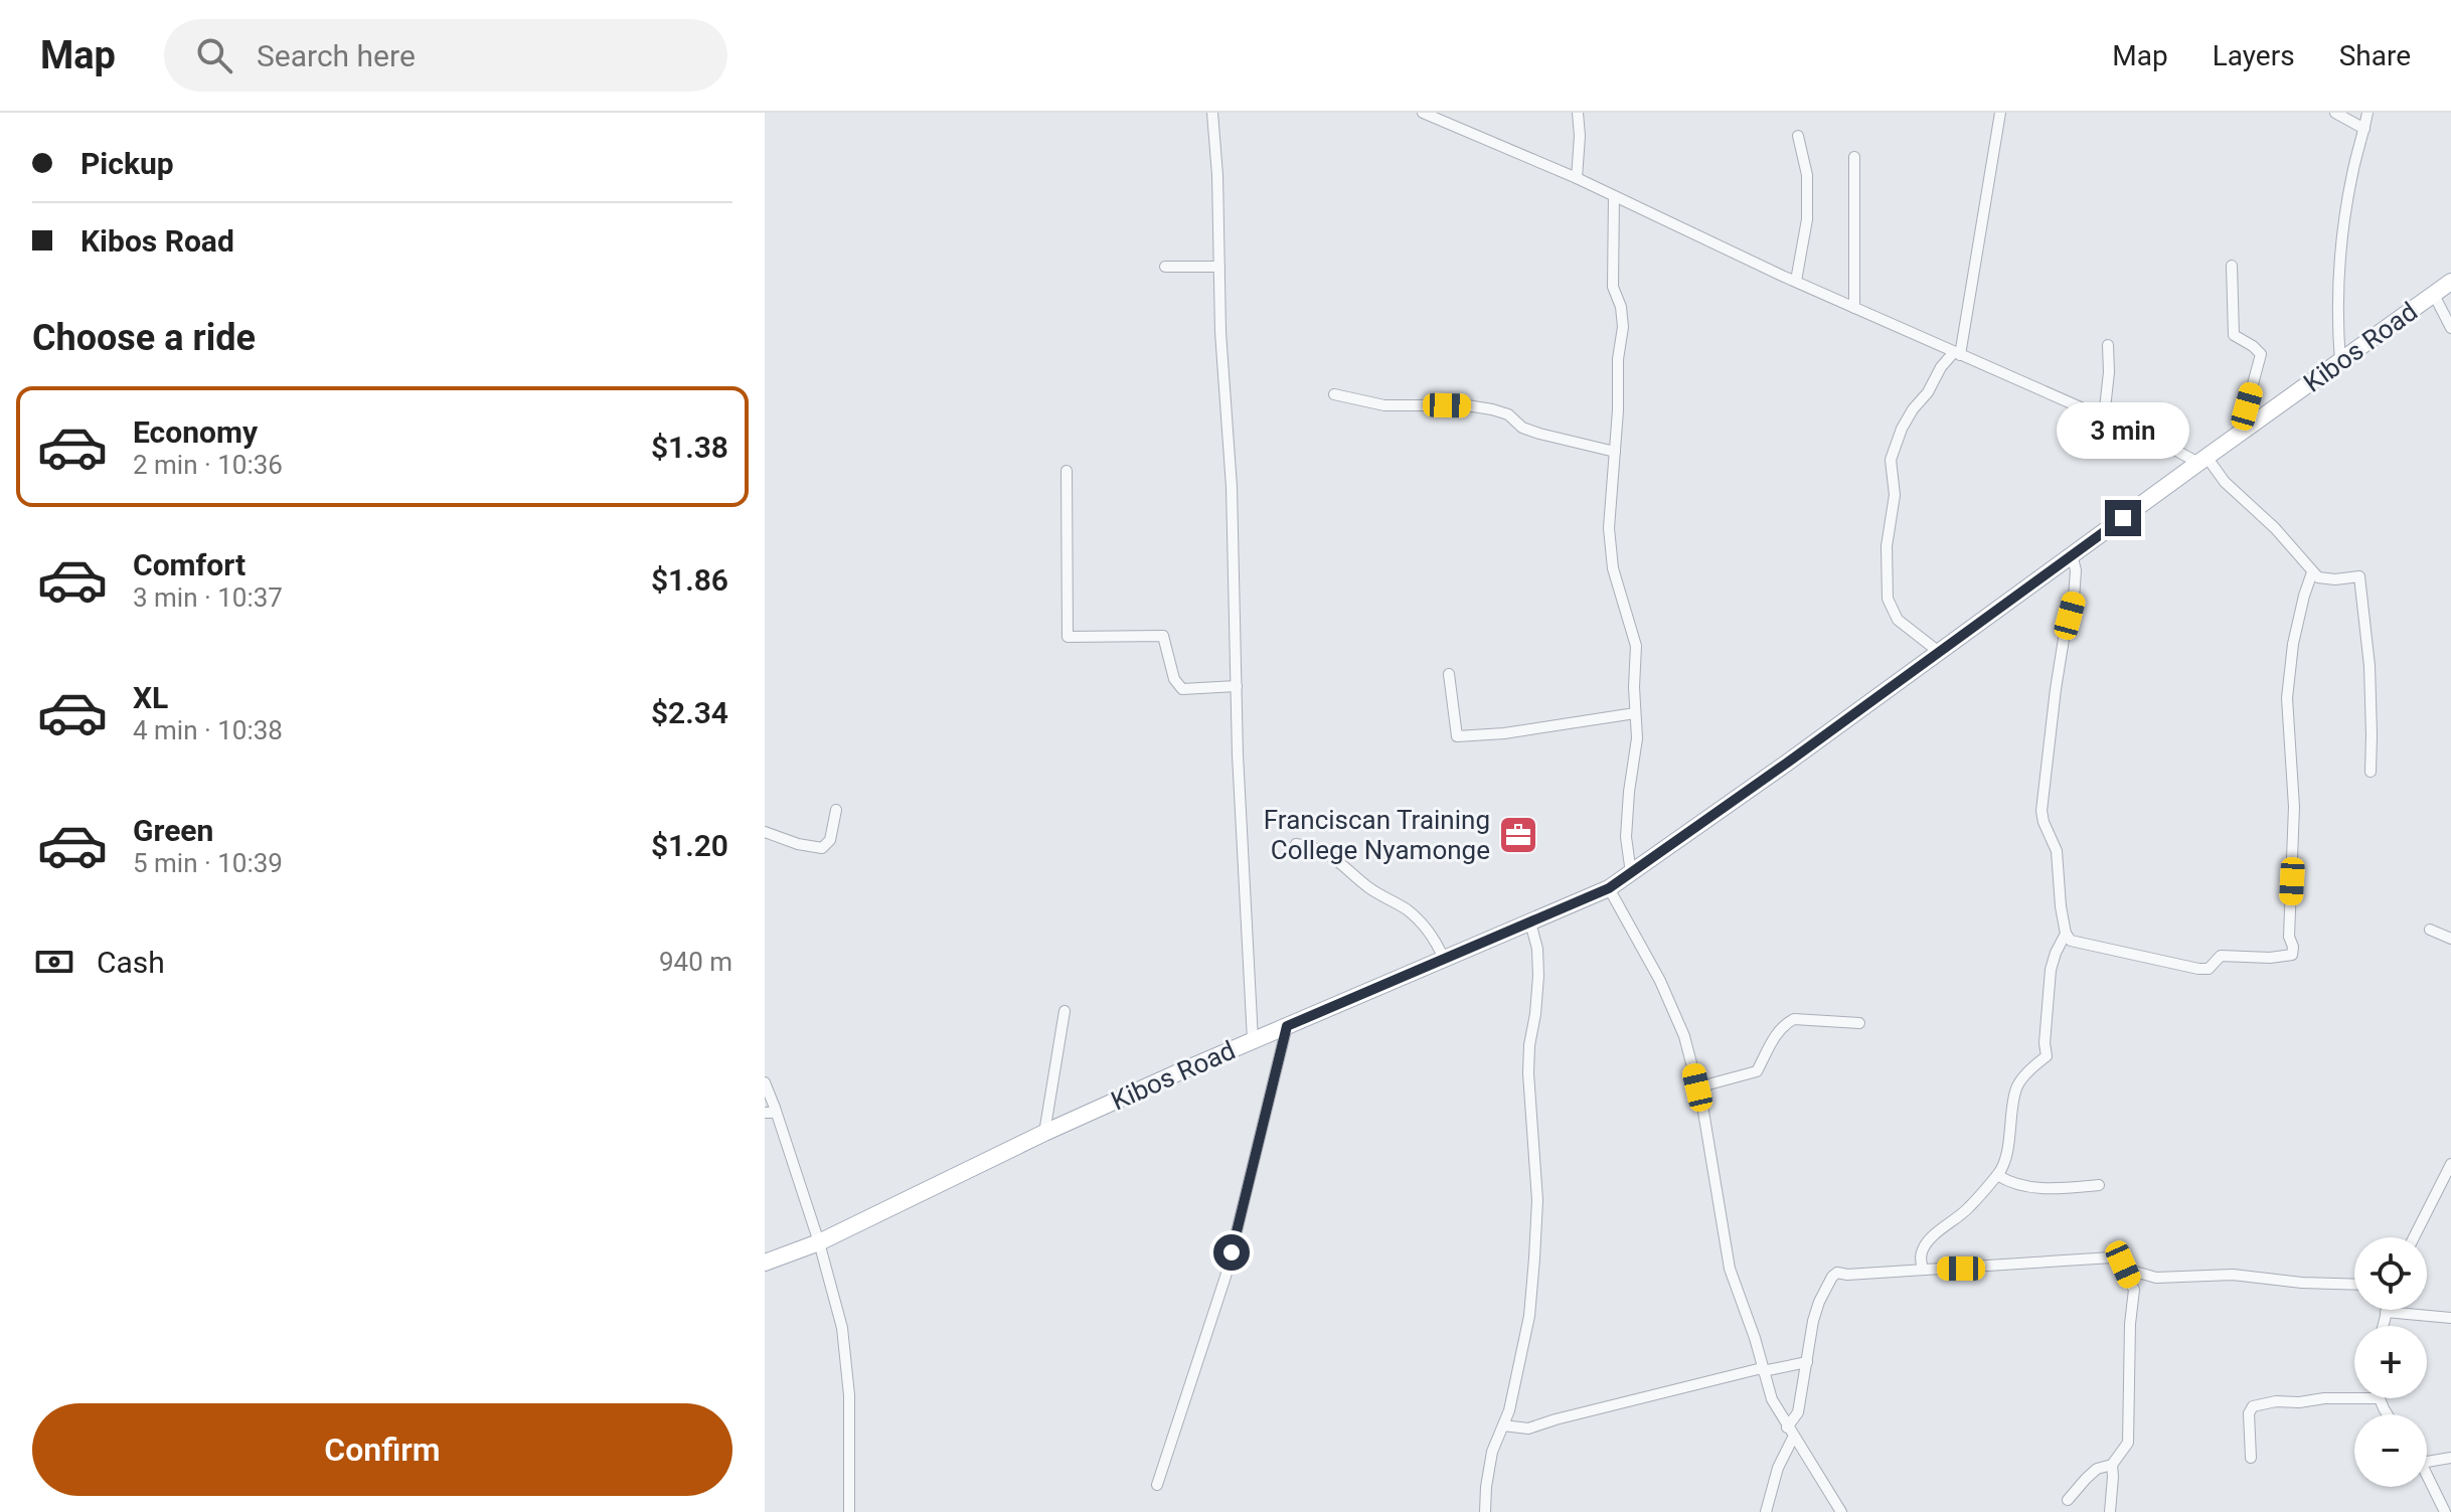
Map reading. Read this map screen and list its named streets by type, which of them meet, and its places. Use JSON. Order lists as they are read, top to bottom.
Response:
{
  "streets": {
    "main road": ["Kibos Road"]
  },
  "places": {
    "office": ["Franciscan Training College Nyamonge"]
  },
  "page": {
    "header": "Map",
    "search": "Search here",
    "nav": ["Map", "Layers", "Share"],
    "banner": ["Pickup", "Kibos Road"],
    "heading": "Choose a ride",
    "list": [
      {
        "name": "Economy",
        "note": "2 min · 10:36",
        "value": "$1.38"
      },
      {
        "name": "Comfort",
        "note": "3 min · 10:37",
        "value": "$1.86"
      },
      {
        "name": "XL",
        "note": "4 min · 10:38",
        "value": "$2.34"
      },
      {
        "name": "Green",
        "note": "5 min · 10:39",
        "value": "$1.20"
      }
    ],
    "bubble": "3 min",
    "pay": ["Cash", "940 m"],
    "map_buttons": ["+", "−"],
    "buttons": "Confirm"
  }
}
